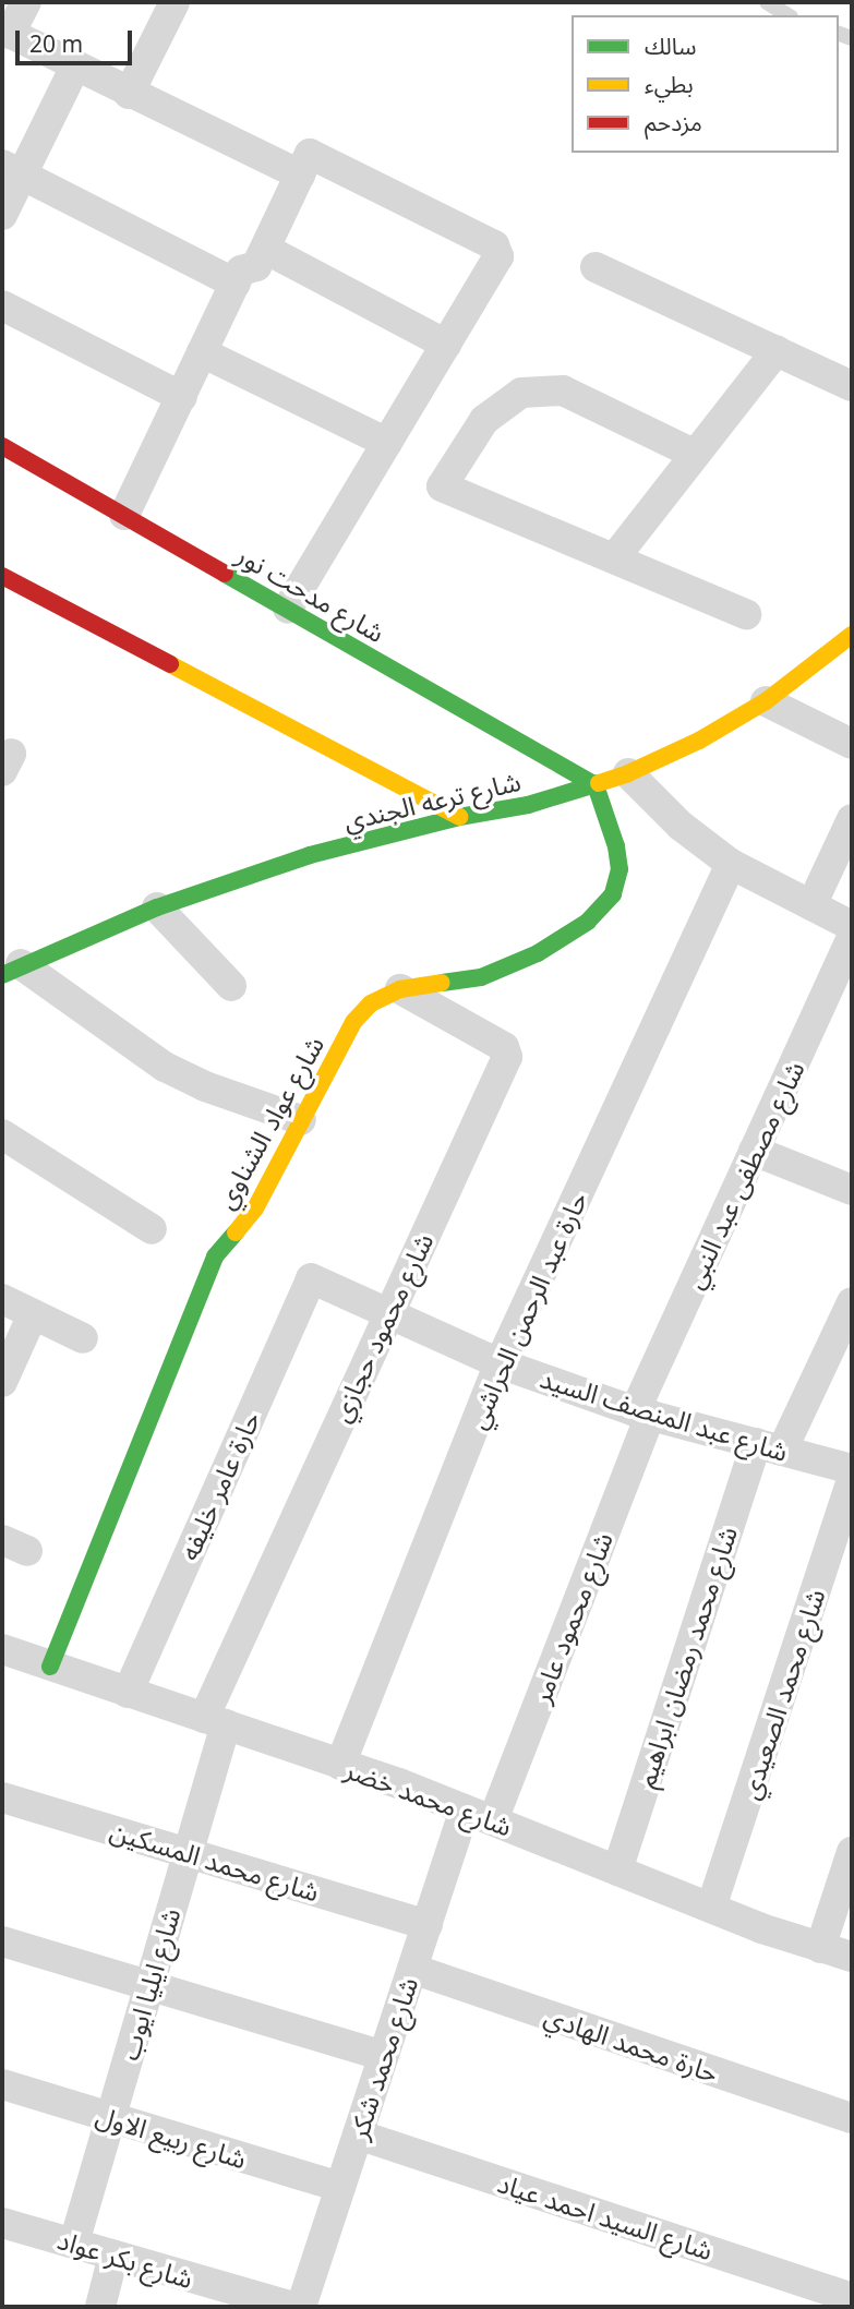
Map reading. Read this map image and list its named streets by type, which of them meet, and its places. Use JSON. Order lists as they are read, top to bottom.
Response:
{
  "streets": {
    "street": [
      "شارع مدحت نور",
      "شارع ترعه الجندي",
      "شارع عواد الشناوي",
      "شارع مصطفى عبد النبي",
      "حارة عبد الرحمن الحراشي",
      "شارع محمود حجازي",
      "شارع عبد المنصف السيد",
      "حارة عامر خليفه",
      "شارع محمود عامر",
      "شارع محمد رمضان ابراهيم",
      "شارع محمد الصعيدي",
      "شارع محمد خضر",
      "شارع محمد المسكين",
      "شارع ايليا ايوب",
      "حارة محمد الهادي",
      "شارع محمد شكر",
      "شارع ربيع الاول",
      "شارع السيد احمد عياد",
      "شارع بكر عواد"
    ]
  },
  "crossings": [
    ["شارع مدحت نور", "شارع ترعه الجندي"],
    ["شارع مدحت نور", "شارع عواد الشناوي"],
    ["شارع ترعه الجندي", "شارع عواد الشناوي"],
    ["شارع عواد الشناوي", "شارع محمود حجازي"],
    ["شارع عواد الشناوي", "شارع محمد خضر"],
    ["شارع مصطفى عبد النبي", "شارع عبد المنصف السيد"],
    ["شارع مصطفى عبد النبي", "شارع محمود عامر"],
    ["حارة عبد الرحمن الحراشي", "شارع عبد المنصف السيد"],
    ["حارة عبد الرحمن الحراشي", "شارع محمد خضر"],
    ["شارع محمود حجازي", "شارع عبد المنصف السيد"],
    ["شارع محمود حجازي", "شارع محمد خضر"],
    ["شارع محمود حجازي", "شارع ايليا ايوب"],
    ["شارع عبد المنصف السيد", "حارة عامر خليفه"],
    ["شارع عبد المنصف السيد", "شارع محمود عامر"],
    ["شارع عبد المنصف السيد", "شارع محمد رمضان ابراهيم"],
    ["حارة عامر خليفه", "شارع محمد خضر"],
    ["شارع محمود عامر", "شارع محمد خضر"],
    ["شارع محمد رمضان ابراهيم", "شارع محمد خضر"],
    ["شارع محمد الصعيدي", "شارع محمد خضر"],
    ["شارع محمد خضر", "شارع ايليا ايوب"],
    ["شارع محمد خضر", "شارع محمد شكر"],
    ["شارع محمد المسكين", "شارع ايليا ايوب"],
    ["شارع محمد المسكين", "شارع محمد شكر"],
    ["شارع ايليا ايوب", "شارع ربيع الاول"],
    ["شارع ايليا ايوب", "شارع بكر عواد"],
    ["حارة محمد الهادي", "شارع محمد شكر"],
    ["شارع محمد شكر", "شارع ربيع الاول"],
    ["شارع محمد شكر", "شارع السيد احمد عياد"]
  ],
  "legend": ["سالك", "بطيء", "مزدحم"],
  "scale_bar": "20 m"
}
